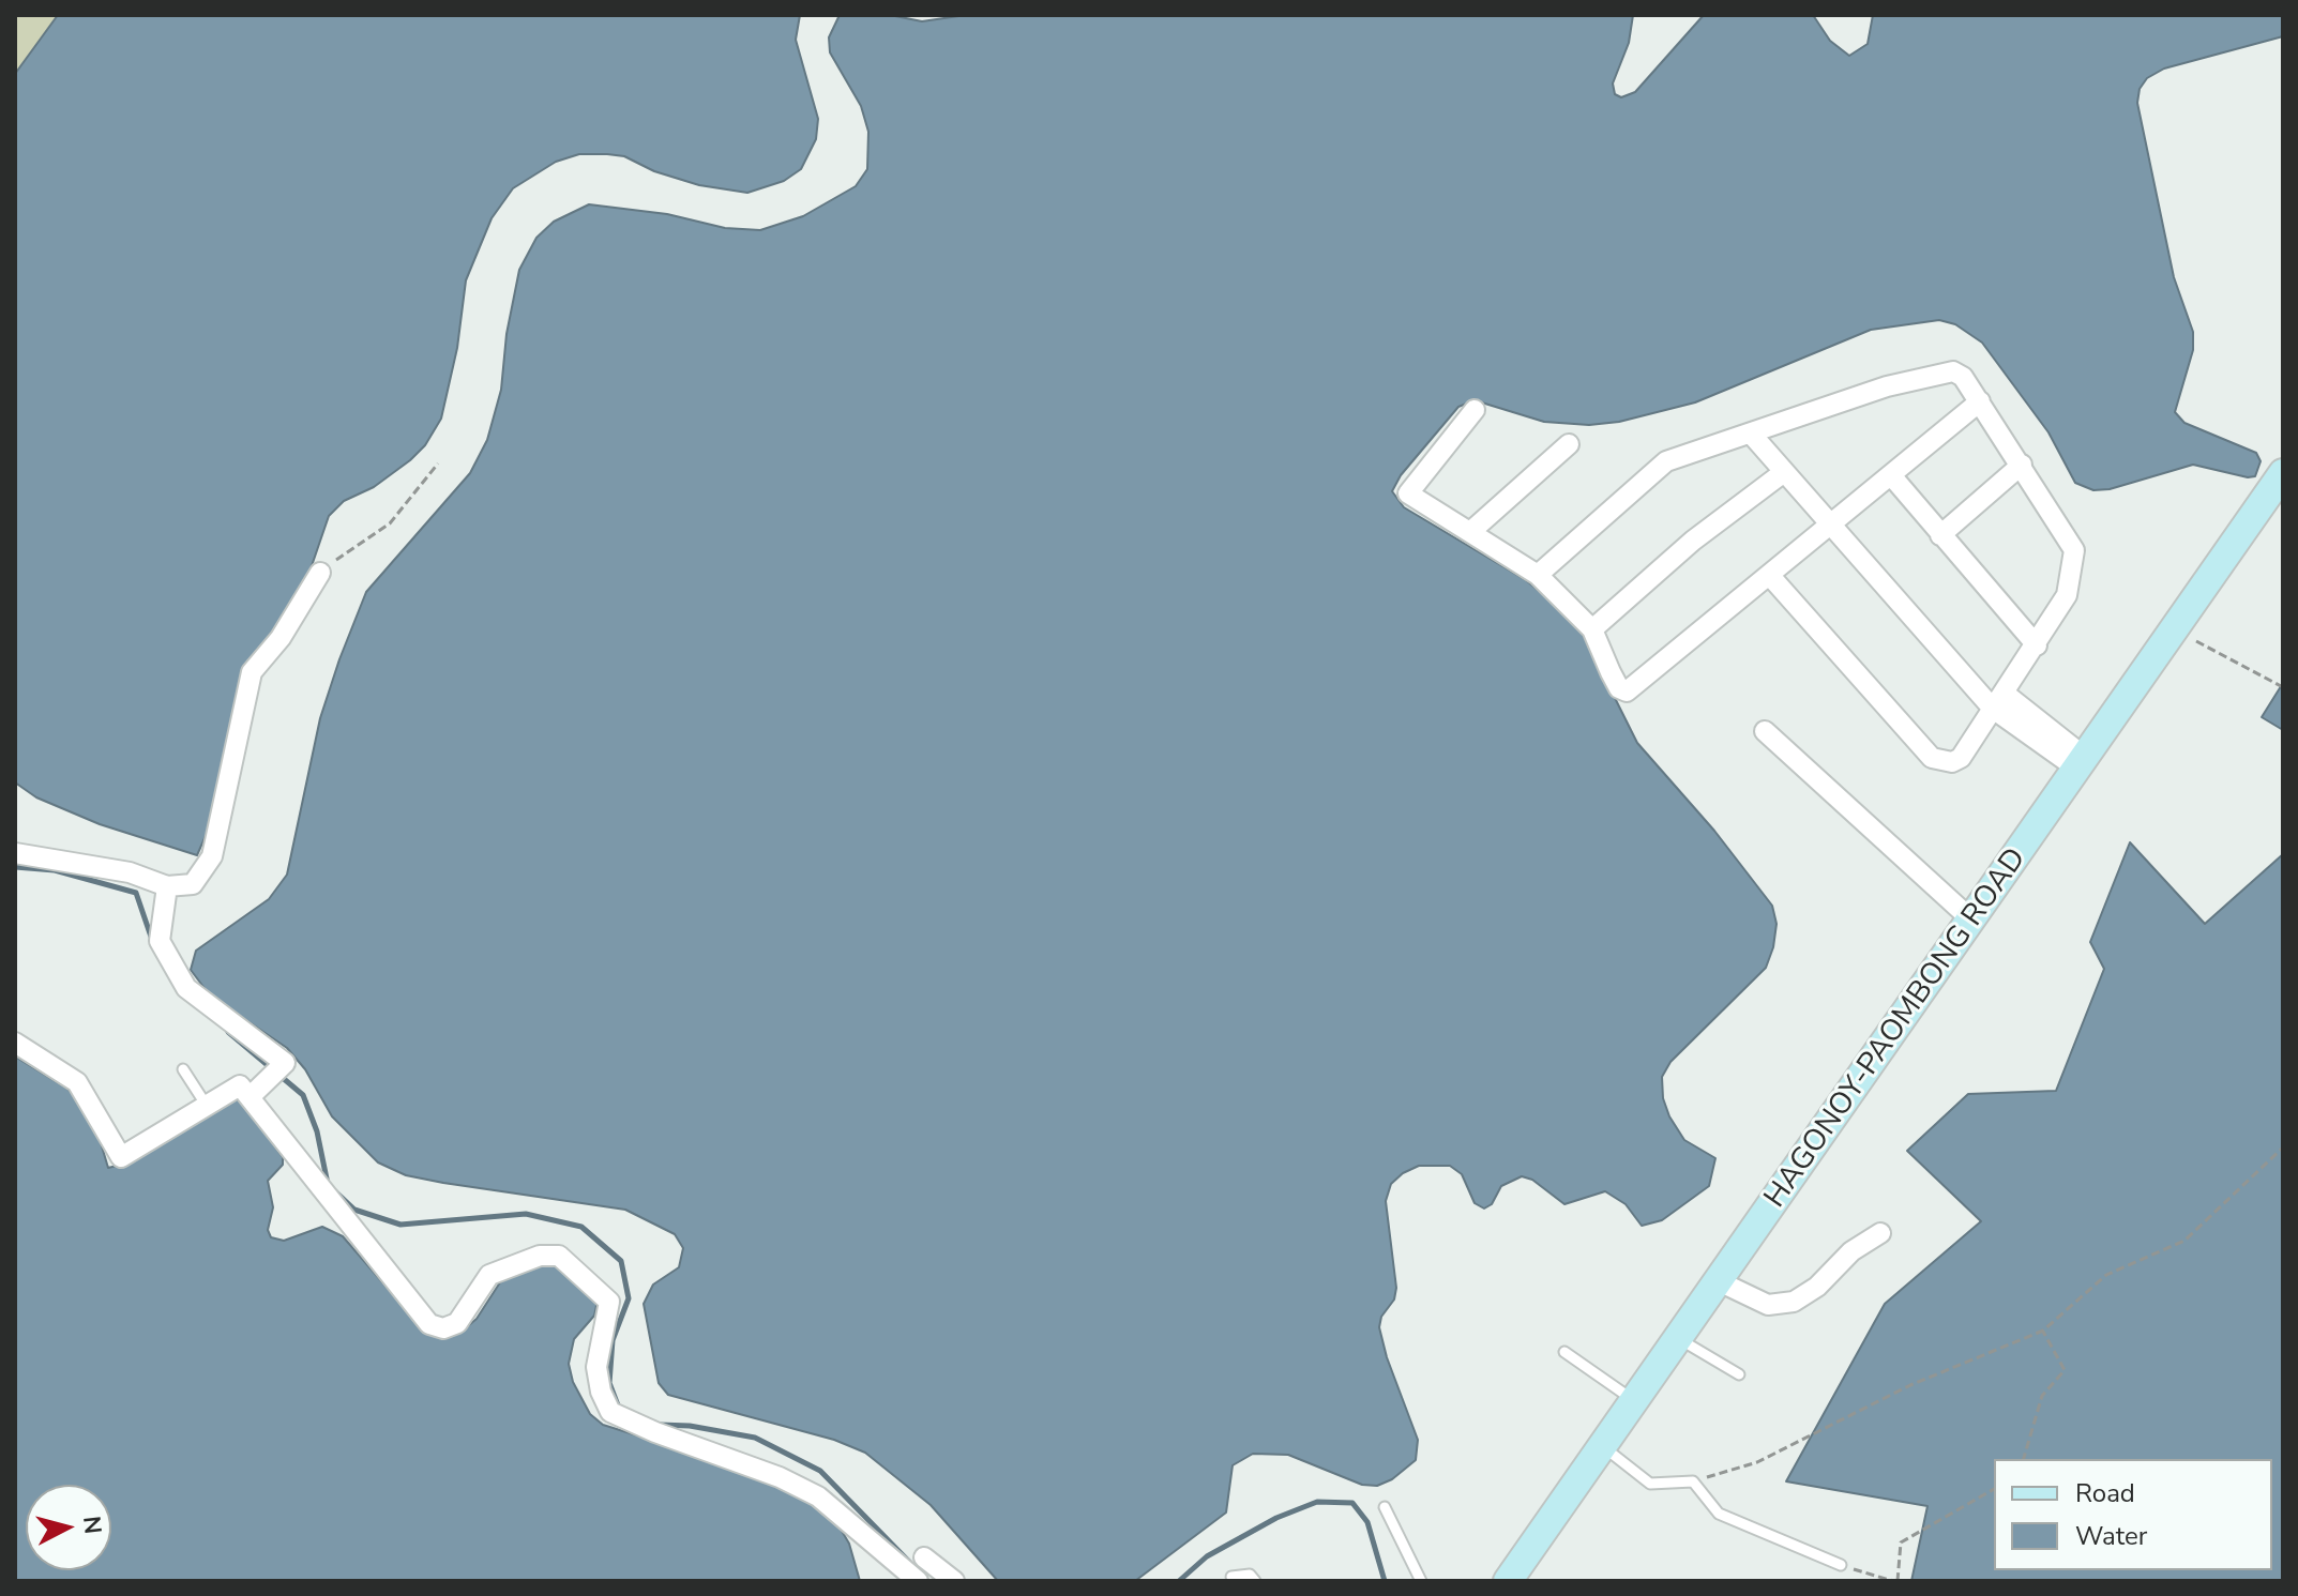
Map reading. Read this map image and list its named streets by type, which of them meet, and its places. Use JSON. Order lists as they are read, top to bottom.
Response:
{
  "streets": {
    "main road": ["HAGONOY-PAOMBONG ROAD"]
  },
  "legend": ["Road", "Water"],
  "north": "right"
}
